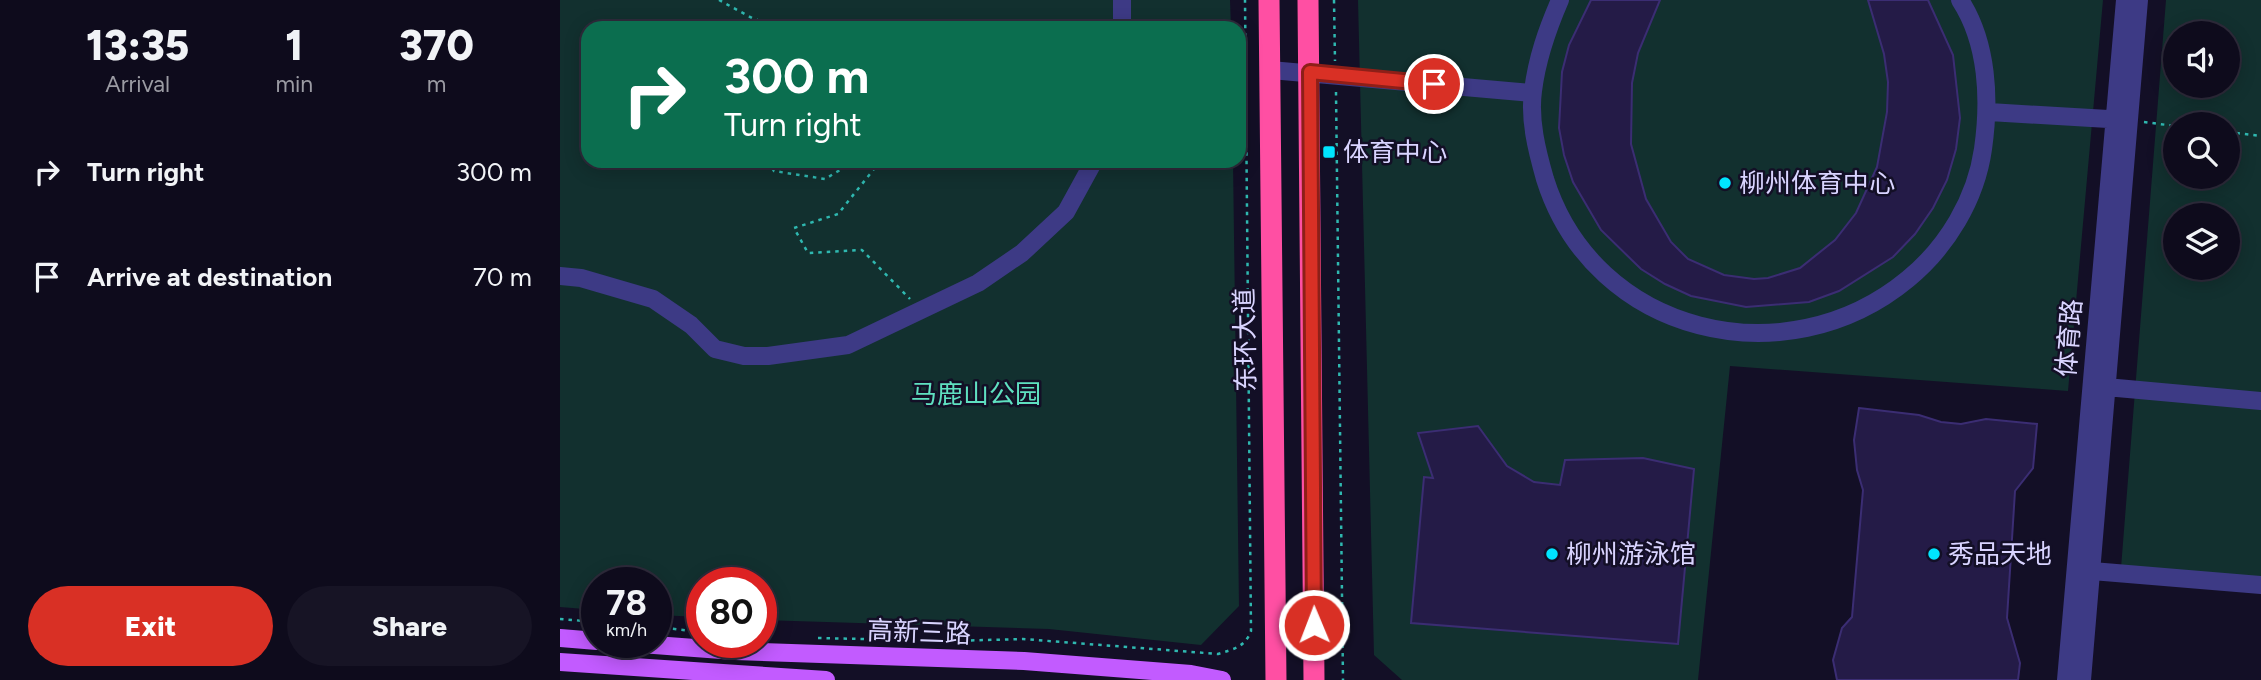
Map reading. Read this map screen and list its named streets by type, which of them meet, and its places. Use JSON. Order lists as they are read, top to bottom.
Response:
{
  "streets": {
    "highway": ["东环大道"],
    "main road": ["高新三路"],
    "street": ["体育路"]
  },
  "parks": ["马鹿山公园"],
  "places": {
    "transit": ["体育中心"],
    "other": ["柳州体育中心", "柳州游泳馆", "秀品天地"]
  },
  "page": {
    "eta": [
      "13:35",
      "Arrival",
      "1",
      "min",
      "370",
      "m"
    ],
    "turn": ["300 m", "Turn right"],
    "list": [
      {
        "name": "Turn right",
        "value": "300 m"
      },
      {
        "name": "Arrive at destination",
        "value": "70 m"
      }
    ],
    "speed": "78 km/h",
    "limit": "80",
    "buttons": ["Exit", "Share"]
  }
}
